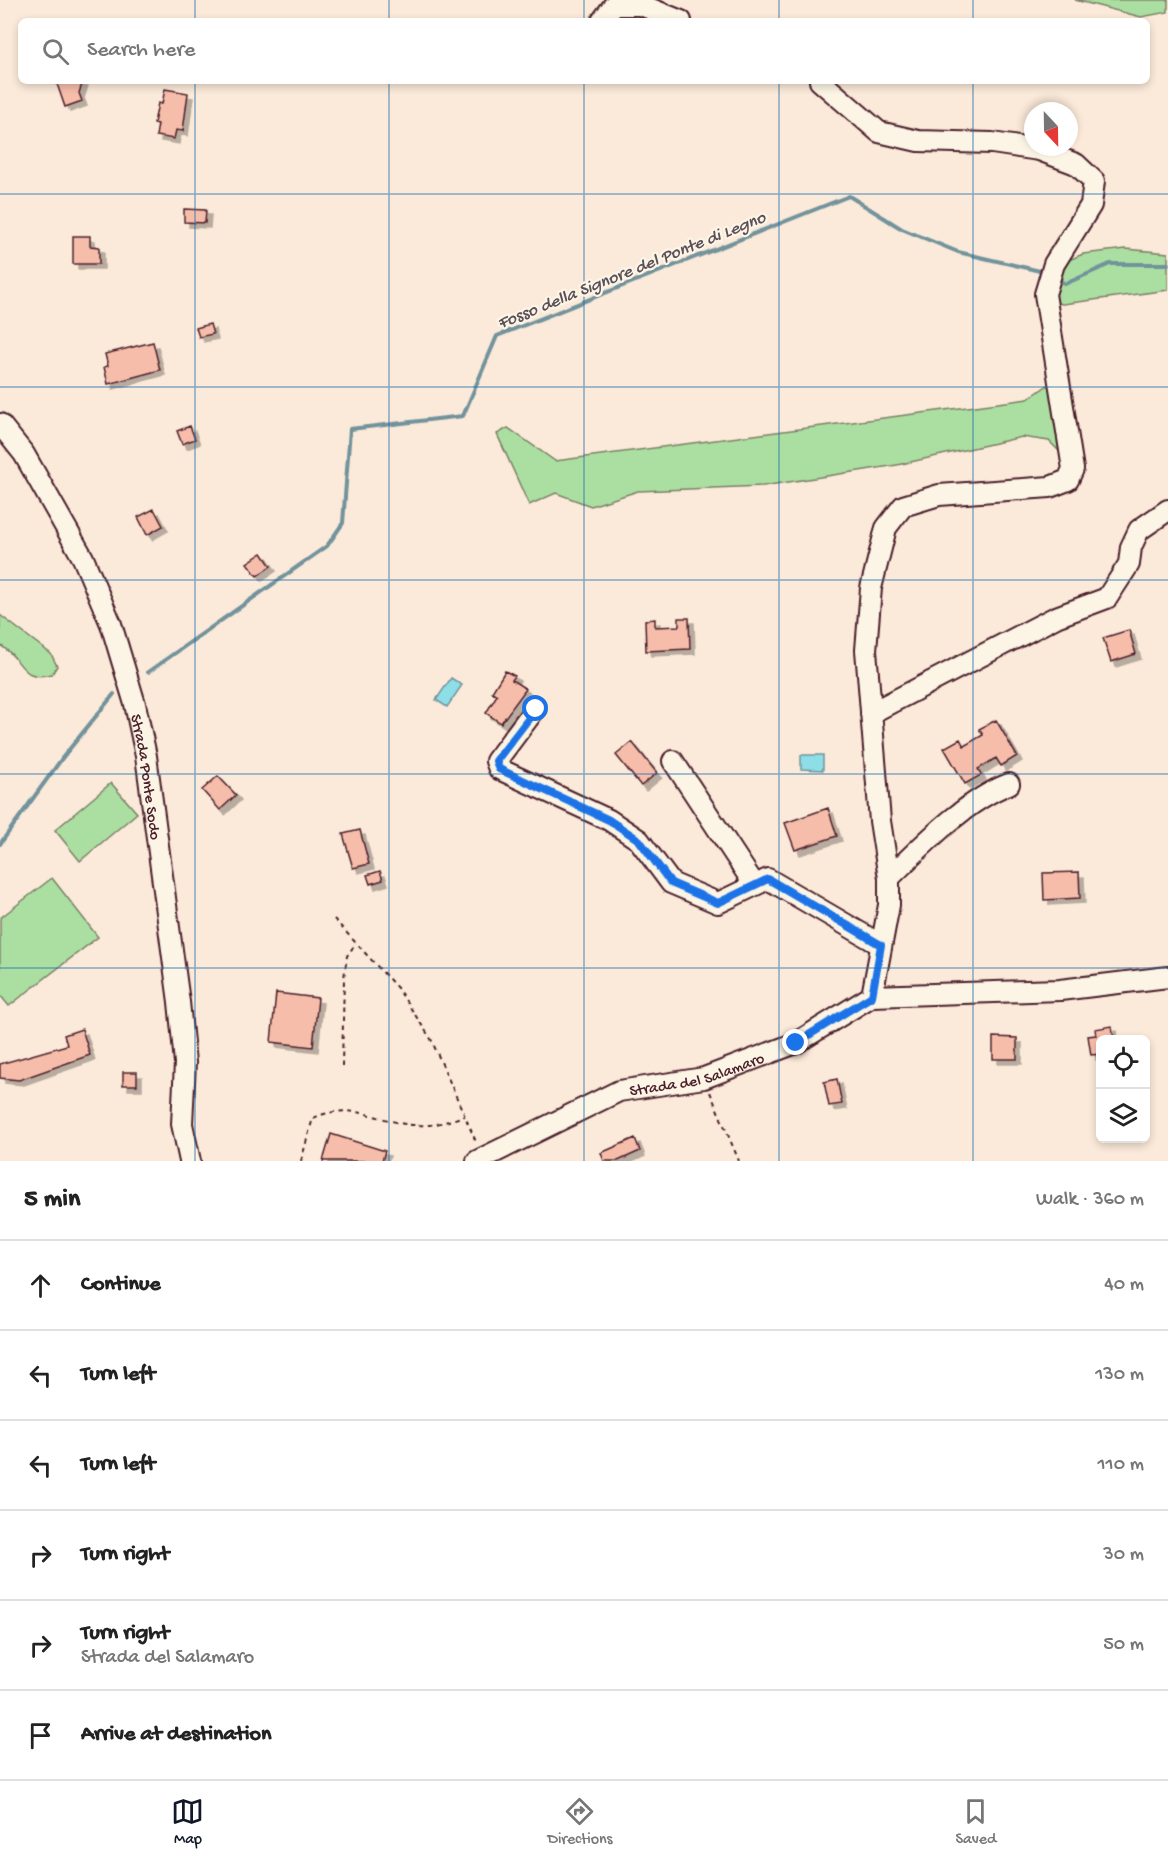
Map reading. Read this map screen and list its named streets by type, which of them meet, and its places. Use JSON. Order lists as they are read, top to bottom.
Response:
{
  "streets": {
    "street": ["Strada Ponte Sodo", "Strada del Salamaro"]
  },
  "water": ["Fosso della Signore del Ponte di Legno"],
  "north": "bottom",
  "page": {
    "search": "Search here",
    "heading": ["5 min", "Walk · 360 m"],
    "list": [
      ["Continue", "40 m"],
      ["Turn left", "130 m"],
      ["Turn left", "110 m"],
      ["Turn right", "30 m"],
      ["Turn right", "Strada del Salamaro", "50 m"],
      "Arrive at destination"
    ],
    "nav": ["Map", "Directions", "Saved"]
  }
}
